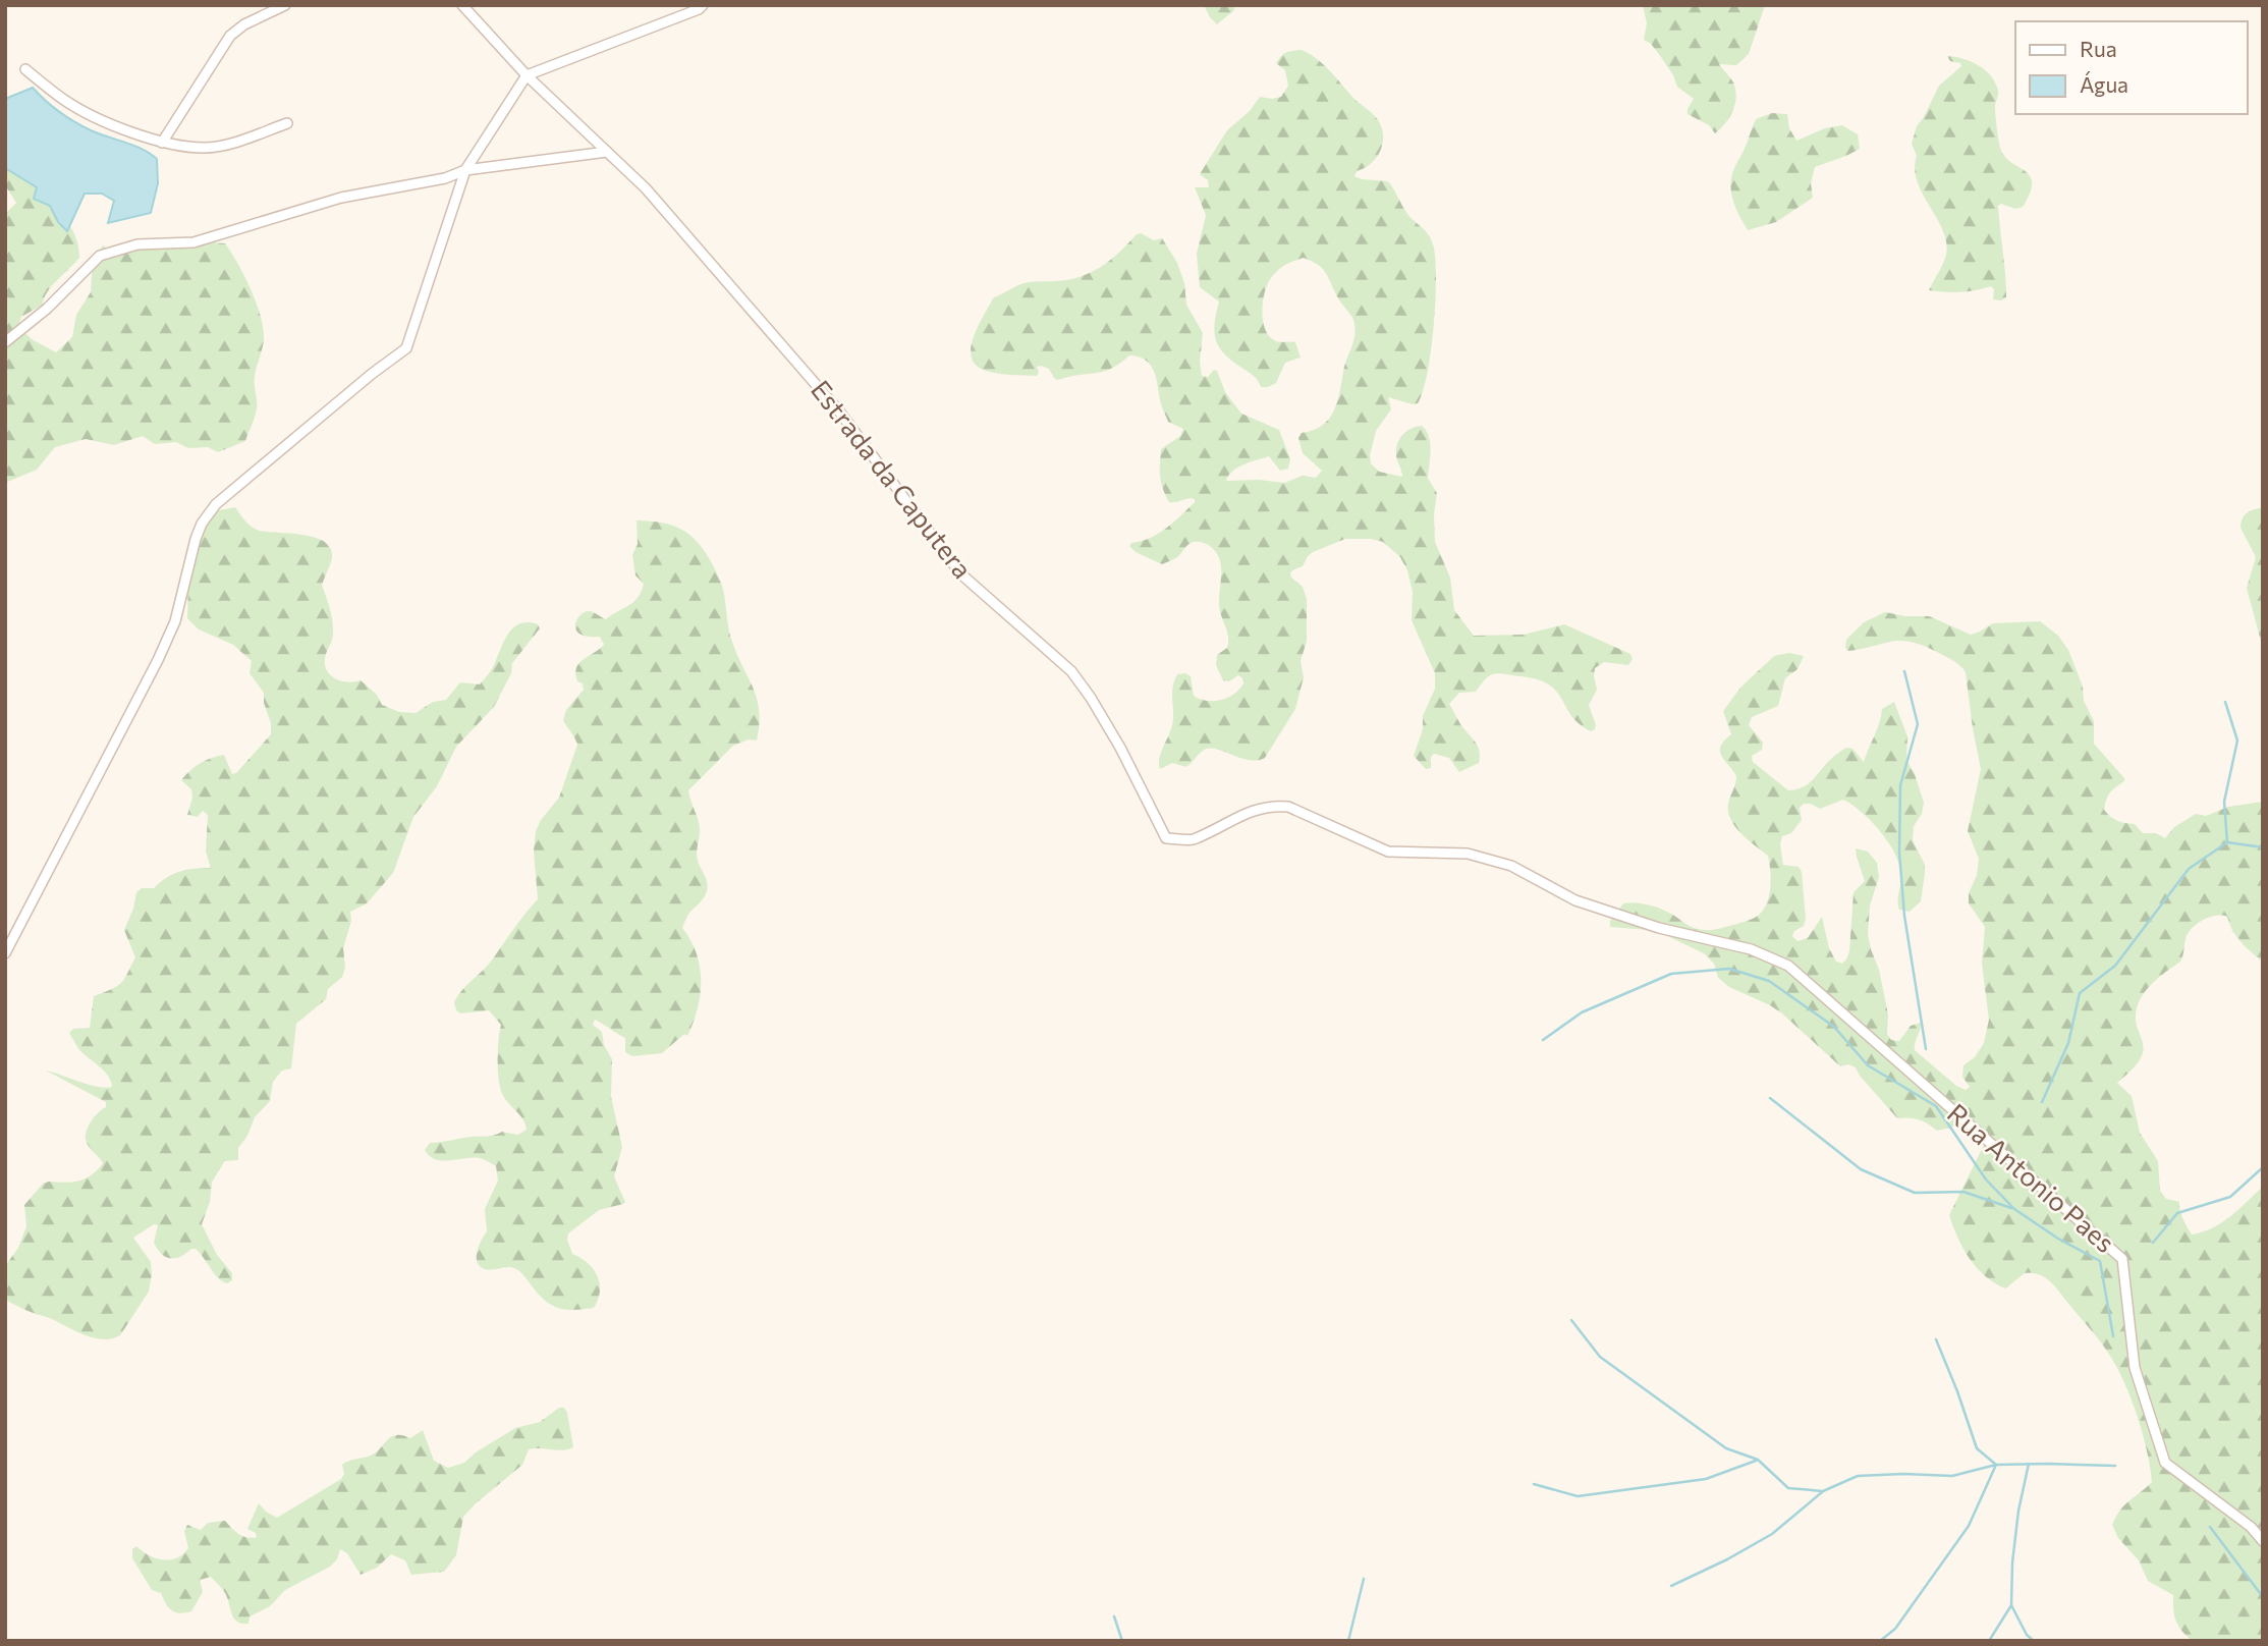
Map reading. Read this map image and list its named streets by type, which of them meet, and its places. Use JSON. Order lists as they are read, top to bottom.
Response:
{
  "streets": {
    "street": ["Estrada da Caputera", "Rua Antonio Paes"]
  },
  "crossings": [
    ["Estrada da Caputera", "Rua Antonio Paes"]
  ],
  "legend": ["Rua", "Água"]
}
